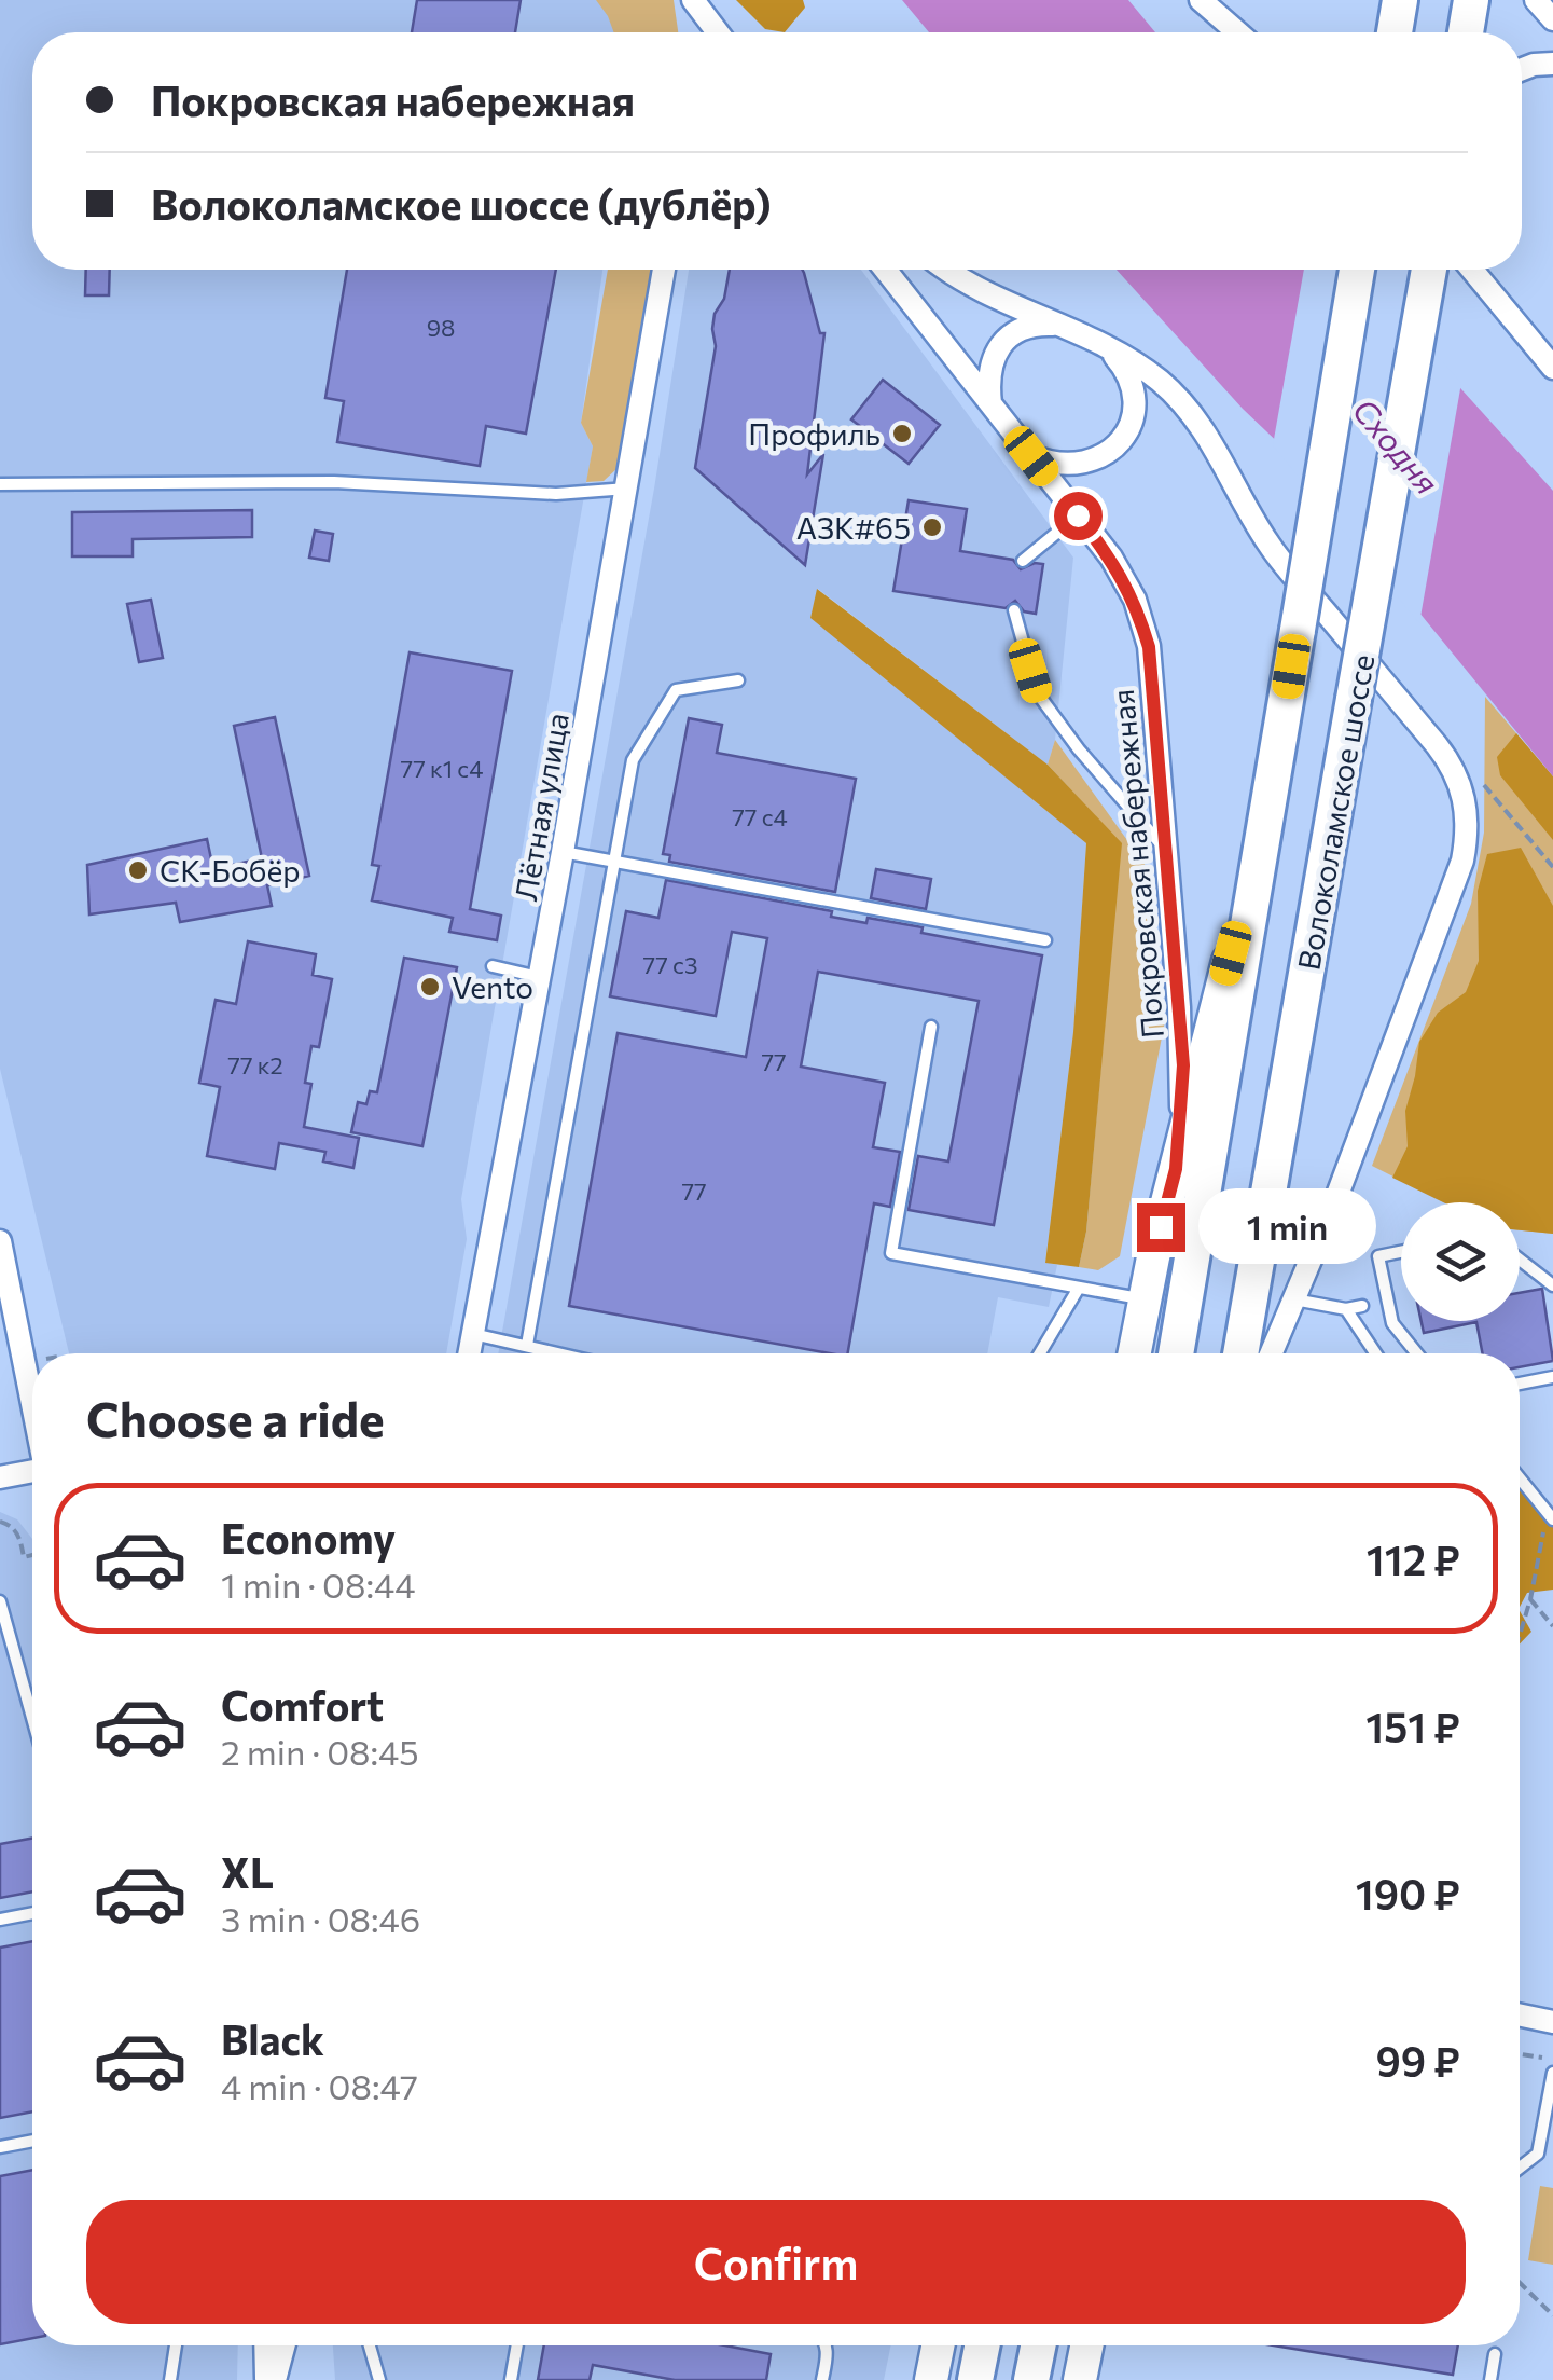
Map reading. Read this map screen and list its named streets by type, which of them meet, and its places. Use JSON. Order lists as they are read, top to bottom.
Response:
{
  "streets": {
    "main road": ["Волоколамское шоссе"],
    "street": ["Лётная улица", "Покровская набережная"]
  },
  "water": ["Сходня"],
  "places": [
    "Профиль",
    "АЗК#65",
    "СК-Бобёр",
    "Vento"
  ],
  "house_numbers": [
    "98",
    "77 к1 с4",
    "77 с4",
    "77 с3",
    "77",
    "77 к2",
    "77"
  ],
  "page": {
    "banner": ["Покровская набережная", "Волоколамское шоссе (дублёр)"],
    "bubble": "1 min",
    "heading": "Choose a ride",
    "list": [
      {
        "name": "Economy",
        "note": "1 min · 08:44",
        "value": "112 ₽"
      },
      {
        "name": "Comfort",
        "note": "2 min · 08:45",
        "value": "151 ₽"
      },
      {
        "name": "XL",
        "note": "3 min · 08:46",
        "value": "190 ₽"
      },
      {
        "name": "Black",
        "note": "4 min · 08:47",
        "value": "99 ₽"
      }
    ],
    "buttons": "Confirm"
  }
}
